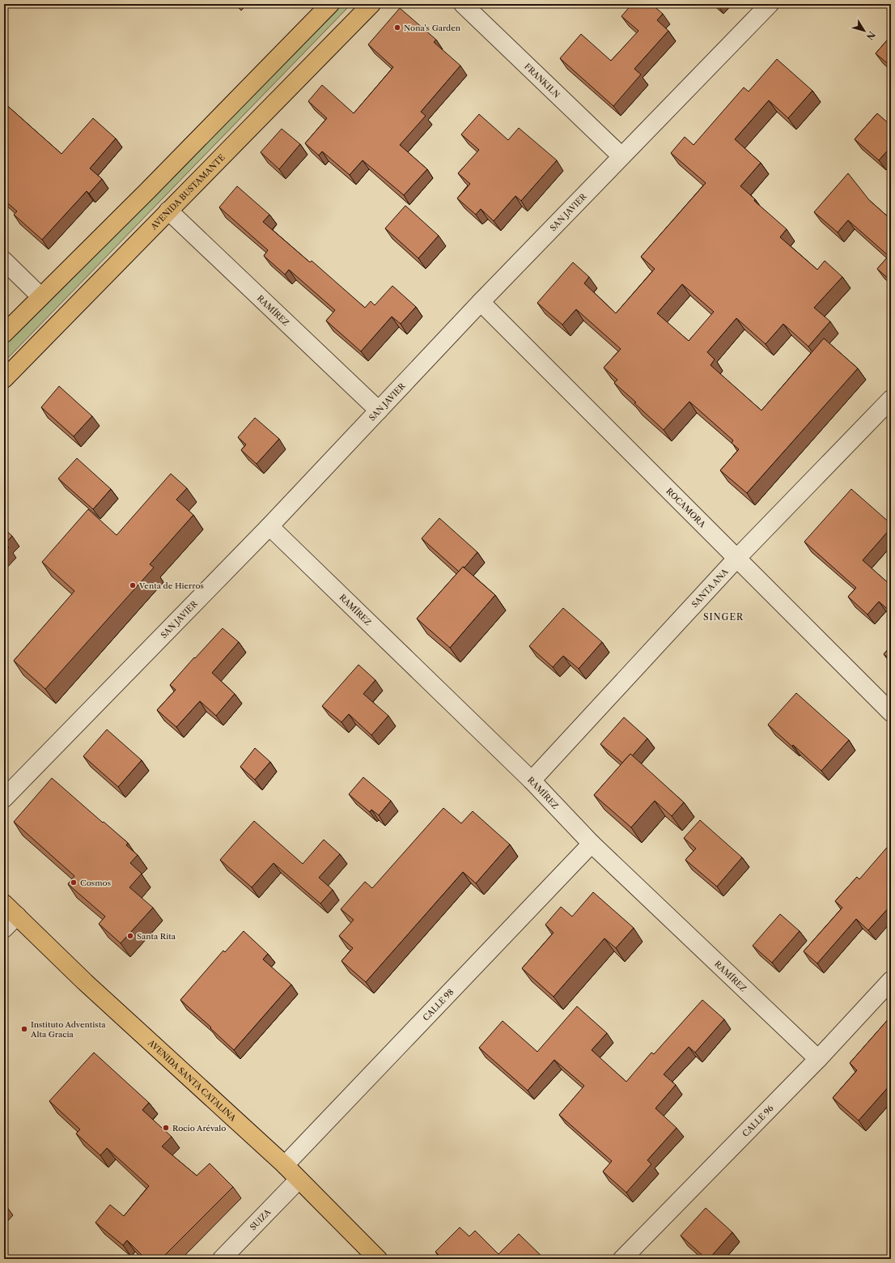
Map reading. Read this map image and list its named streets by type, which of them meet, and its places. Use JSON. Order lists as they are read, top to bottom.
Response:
{
  "streets": {
    "main road": ["AVENIDA BUSTAMANTE", "AVENIDA SANTA CATALINA"],
    "street": [
      "FRANKILN",
      "SAN JAVIER",
      "RAMÍREZ",
      "ROCAMORA",
      "SANTA ANA",
      "CALLE 98",
      "CALLE 96",
      "SUIZA"
    ]
  },
  "crossings": [
    ["FRANKILN", "SAN JAVIER"],
    ["AVENIDA BUSTAMANTE", "RAMÍREZ"],
    ["SAN JAVIER", "RAMÍREZ"],
    ["SAN JAVIER", "ROCAMORA"],
    ["RAMÍREZ", "SANTA ANA"],
    ["RAMÍREZ", "CALLE 98"],
    ["RAMÍREZ", "CALLE 96"],
    ["ROCAMORA", "SANTA ANA"],
    ["CALLE 98", "AVENIDA SANTA CATALINA"],
    ["AVENIDA SANTA CATALINA", "SUIZA"]
  ],
  "districts": ["SINGER"],
  "places": [
    "Nona's Garden",
    "Venta de Hierros",
    "Cosmos",
    "Santa Rita",
    "Instituto Adventista Alta Gracia",
    "Rocío Arévalo"
  ],
  "north": "bottom right"
}
